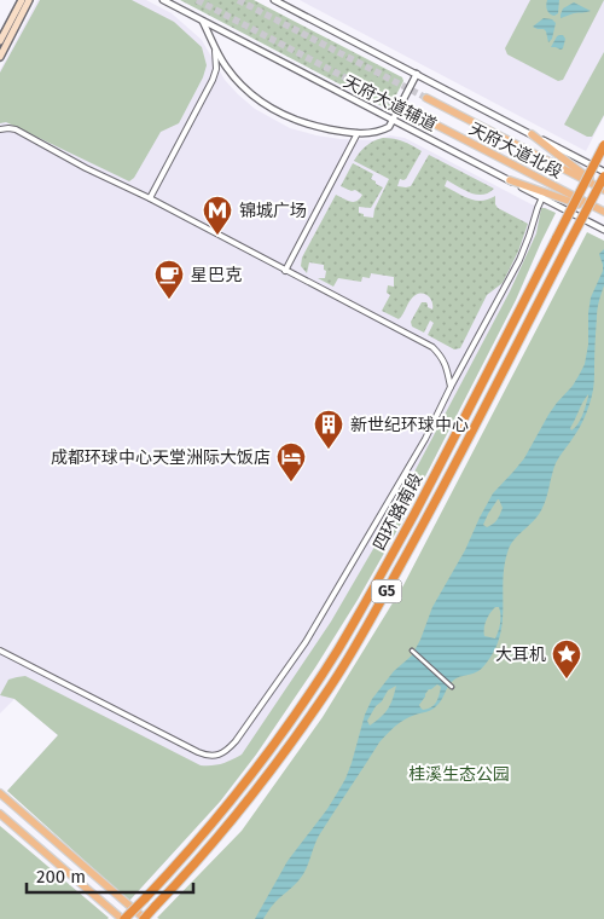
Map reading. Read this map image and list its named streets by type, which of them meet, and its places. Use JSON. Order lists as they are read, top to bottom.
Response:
{
  "streets": {
    "highway": ["四环路南段", "G5"],
    "main road": ["天府大道北段"],
    "street": ["天府大道辅道"]
  },
  "parks": ["桂溪生态公园"],
  "places": {
    "metro station": ["锦城广场"],
    "cafe": ["星巴克"],
    "building": ["新世纪环球中心"],
    "hotel": ["成都环球中心天堂洲际大饭店"],
    "place": ["大耳机"]
  },
  "scale_bar": "200 m"
}
